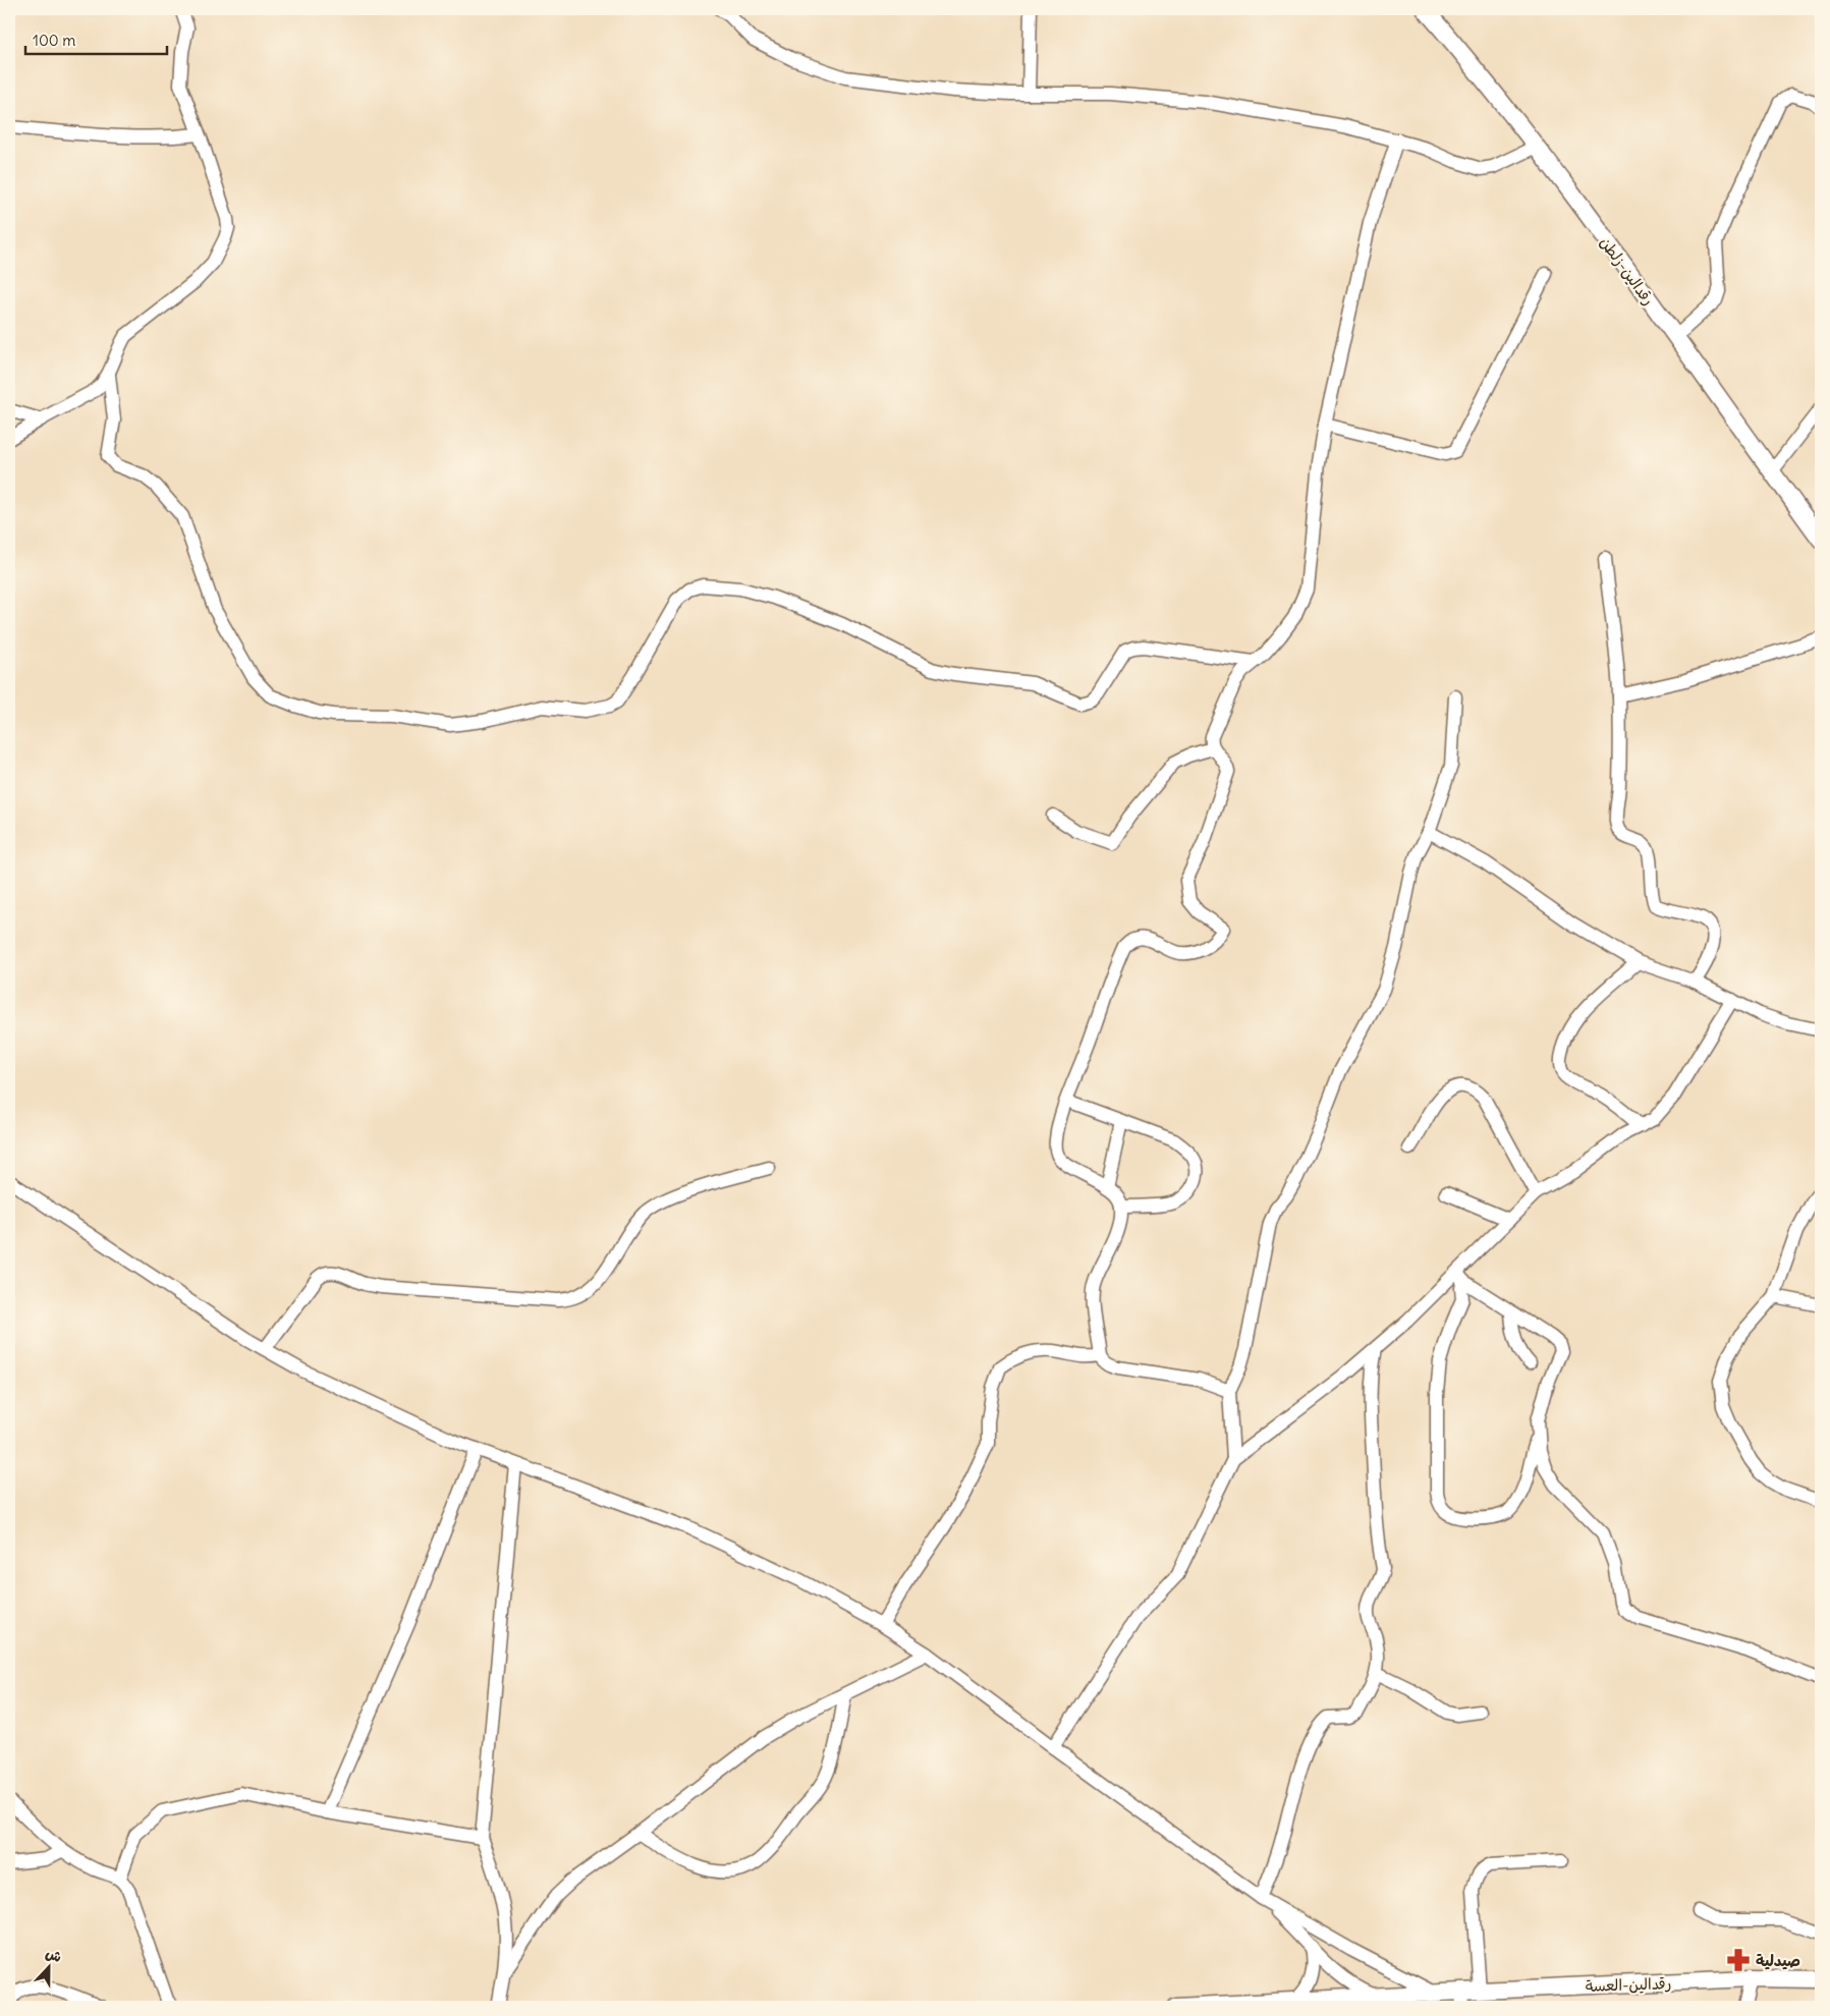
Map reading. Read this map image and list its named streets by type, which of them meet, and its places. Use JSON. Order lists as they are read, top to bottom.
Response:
{
  "streets": {
    "main road": ["رقدالين-زلطن", "رقدالين-العسة"]
  },
  "places": {
    "pharmacy": ["صيدلية"]
  },
  "scale_bar": "100 m",
  "north": "top"
}
